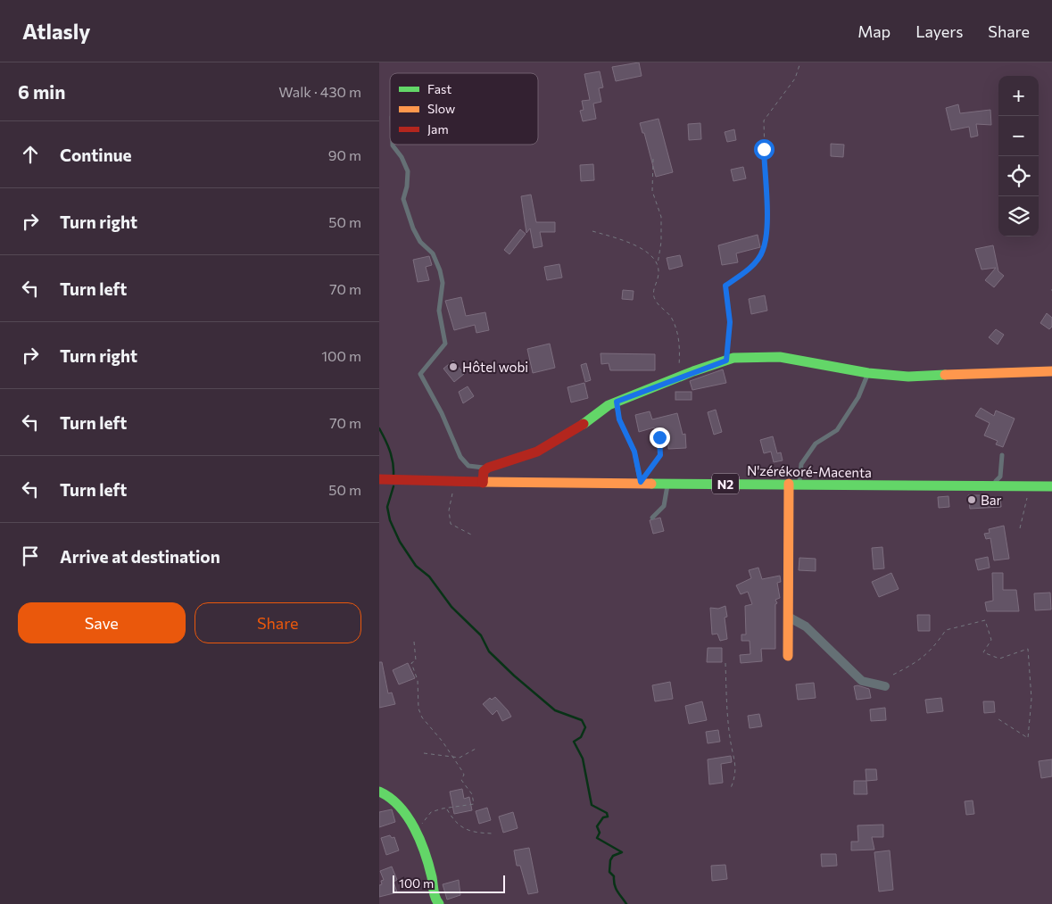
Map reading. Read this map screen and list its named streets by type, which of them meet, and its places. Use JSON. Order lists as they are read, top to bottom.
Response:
{
  "streets": {
    "main road": ["N'zérékoré-Macenta", "N2"]
  },
  "places": ["Hôtel wobi", "Bar"],
  "legend": ["Fast", "Slow", "Jam"],
  "scale_bar": "100 m",
  "page": {
    "header": "Atlasly",
    "nav": ["Map", "Layers", "Share"],
    "heading": ["6 min", "Walk · 430 m"],
    "map_buttons": ["+", "−"],
    "list": [
      ["Continue", "90 m"],
      ["Turn right", "50 m"],
      ["Turn left", "70 m"],
      ["Turn right", "100 m"],
      ["Turn left", "70 m"],
      ["Turn left", "50 m"],
      "Arrive at destination"
    ],
    "buttons": ["Save", "Share"],
    "scale": "100 m"
  }
}
